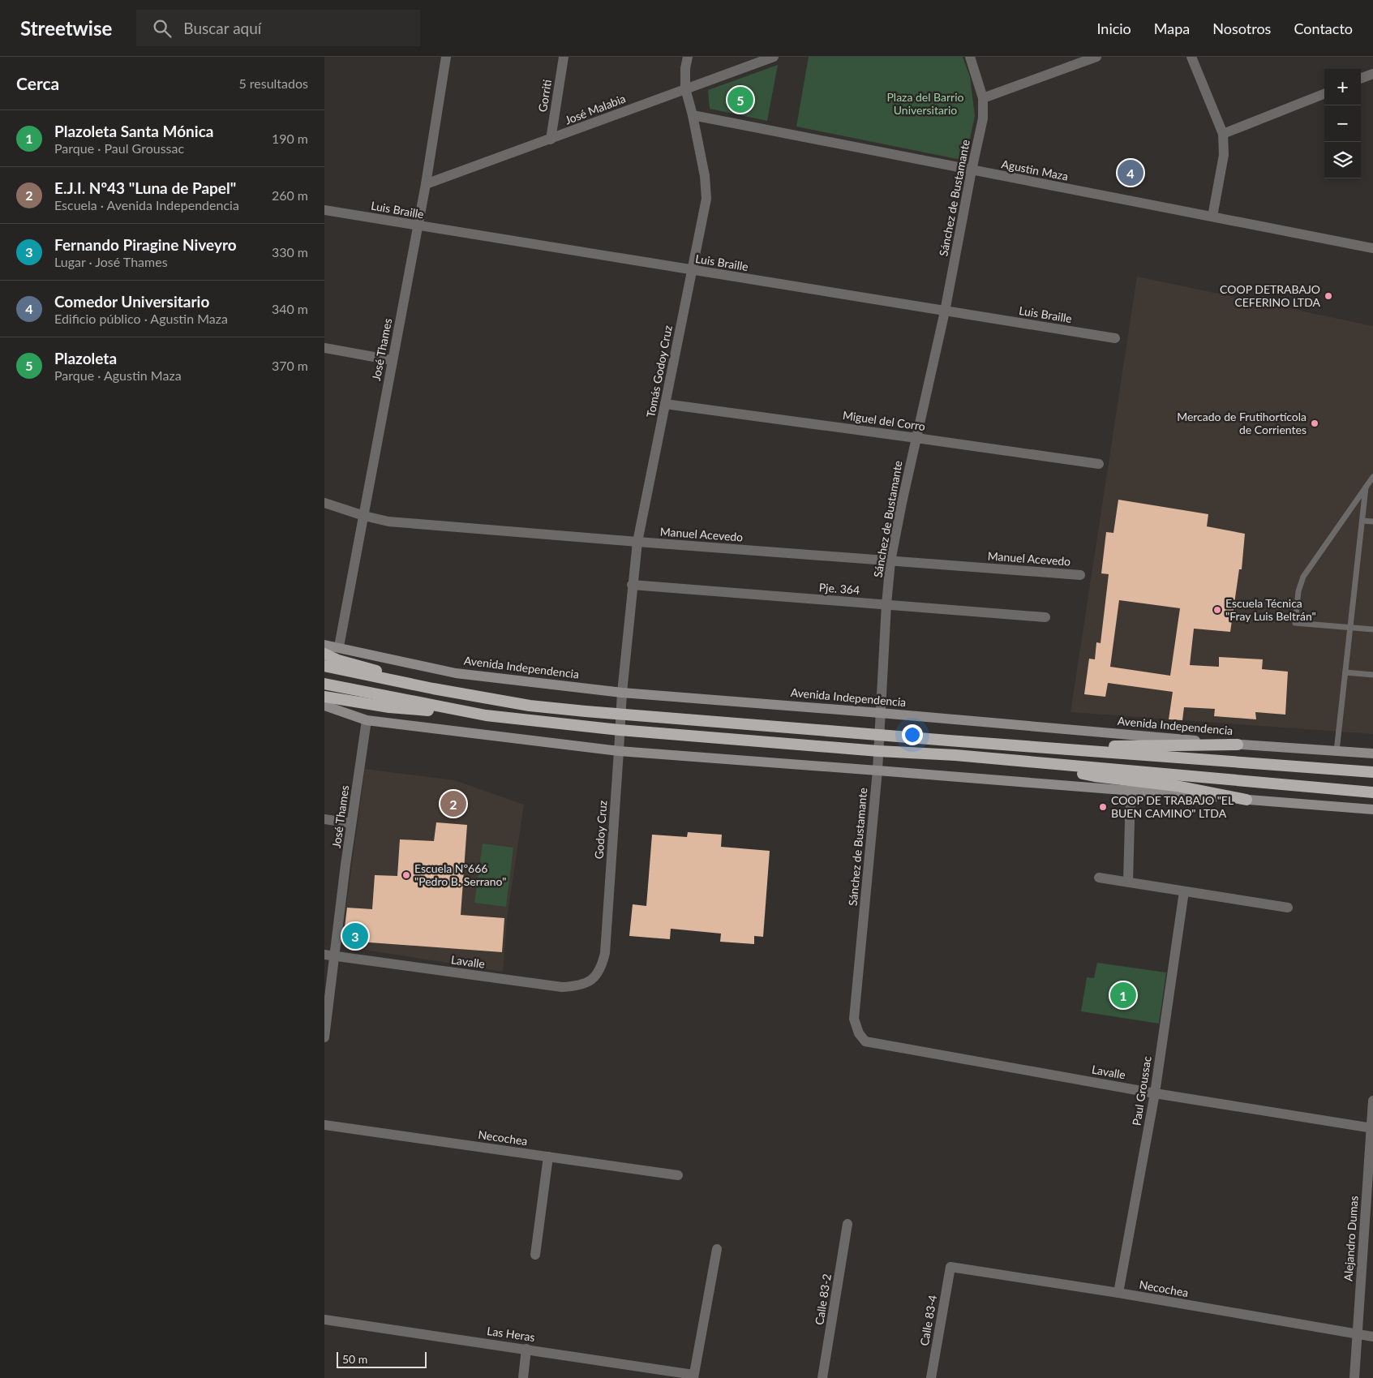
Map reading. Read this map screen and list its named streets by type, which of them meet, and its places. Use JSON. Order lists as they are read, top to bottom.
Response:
{
  "streets": {
    "main road": ["Avenida Independencia"],
    "street": [
      "Gorriti",
      "José Malabia",
      "Agustin Maza",
      "Sánchez de Bustamante",
      "Luis Braille",
      "José Thames",
      "Tomás Godoy Cruz",
      "Miguel del Corro",
      "Manuel Acevedo",
      "Pje. 364",
      "Godoy Cruz",
      "Lavalle",
      "Paul Groussac",
      "Necochea",
      "Alejandro Dumas",
      "Calle 83-2",
      "Calle 83-4",
      "Las Heras"
    ]
  },
  "crossings": [
    ["Gorriti", "José Malabia"],
    ["José Malabia", "José Thames"],
    ["José Malabia", "Tomás Godoy Cruz"],
    ["Agustin Maza", "Sánchez de Bustamante"],
    ["Agustin Maza", "Tomás Godoy Cruz"],
    ["Sánchez de Bustamante", "Luis Braille"],
    ["Sánchez de Bustamante", "Miguel del Corro"],
    ["Sánchez de Bustamante", "Manuel Acevedo"],
    ["Sánchez de Bustamante", "Pje. 364"],
    ["Sánchez de Bustamante", "Avenida Independencia"],
    ["Sánchez de Bustamante", "Lavalle"],
    ["Luis Braille", "José Thames"],
    ["Luis Braille", "Tomás Godoy Cruz"],
    ["José Thames", "Manuel Acevedo"],
    ["José Thames", "Avenida Independencia"],
    ["José Thames", "Lavalle"],
    ["Tomás Godoy Cruz", "Miguel del Corro"],
    ["Tomás Godoy Cruz", "Manuel Acevedo"],
    ["Tomás Godoy Cruz", "Pje. 364"],
    ["Tomás Godoy Cruz", "Avenida Independencia"],
    ["Tomás Godoy Cruz", "Godoy Cruz"],
    ["Avenida Independencia", "Godoy Cruz"],
    ["Godoy Cruz", "Lavalle"],
    ["Lavalle", "Paul Groussac"],
    ["Lavalle", "Alejandro Dumas"],
    ["Paul Groussac", "Necochea"],
    ["Necochea", "Alejandro Dumas"],
    ["Necochea", "Calle 83-4"]
  ],
  "parks": ["Plaza del Barrio Universitario"],
  "places": [
    "COOP DETRABAJO CEFERINO LTDA",
    "Mercado de Frutihortícola de Corrientes",
    "Escuela Técnica \"Fray Luis Beltrán\"",
    "COOP DE TRABAJO \"EL BUEN CAMINO\" LTDA",
    "Escuela Nº666 \"Pedro B. Serrano\""
  ],
  "scale_bar": "50 m",
  "page": {
    "header": "Streetwise",
    "search": "Buscar aquí",
    "nav": [
      "Inicio",
      "Mapa",
      "Nosotros",
      "Contacto"
    ],
    "heading": ["Cerca", "5 resultados"],
    "map_buttons": ["+", "−"],
    "pins": [
      "5",
      "4",
      "2",
      "3",
      "1"
    ],
    "list": [
      {
        "mark": "1",
        "name": "Plazoleta Santa Mónica",
        "note": "Parque · Paul Groussac",
        "value": "190 m"
      },
      {
        "mark": "2",
        "name": "E.J.I. Nº43 \"Luna de Papel\"",
        "note": "Escuela · Avenida Independencia",
        "value": "260 m"
      },
      {
        "mark": "3",
        "name": "Fernando Piragine Niveyro",
        "note": "Lugar · José Thames",
        "value": "330 m"
      },
      {
        "mark": "4",
        "name": "Comedor Universitario",
        "note": "Edificio público · Agustin Maza",
        "value": "340 m"
      },
      {
        "mark": "5",
        "name": "Plazoleta",
        "note": "Parque · Agustin Maza",
        "value": "370 m"
      }
    ],
    "scale": "50 m"
  }
}
